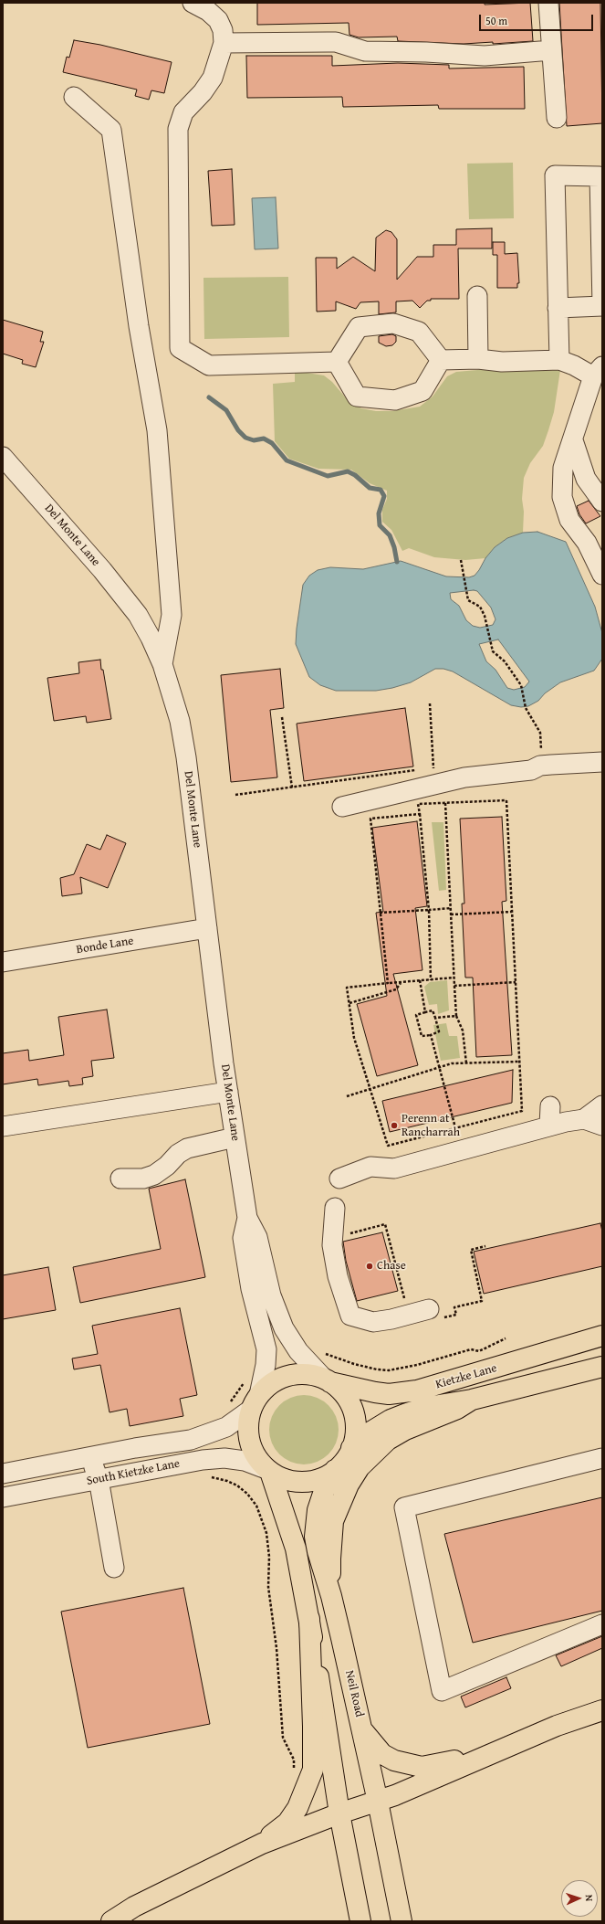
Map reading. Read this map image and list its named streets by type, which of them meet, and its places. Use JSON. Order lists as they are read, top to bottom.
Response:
{
  "streets": {
    "main road": ["Kietzke Lane", "Neil Road"],
    "street": ["Del Monte Lane", "Bonde Lane", "South Kietzke Lane"]
  },
  "crossings": [
    ["Del Monte Lane", "Bonde Lane"],
    ["Del Monte Lane", "Kietzke Lane"],
    ["Del Monte Lane", "South Kietzke Lane"],
    ["Del Monte Lane", "Neil Road"],
    ["Kietzke Lane", "South Kietzke Lane"],
    ["Kietzke Lane", "Neil Road"],
    ["South Kietzke Lane", "Neil Road"]
  ],
  "places": ["Perenn at Rancharrah", "Chase"],
  "scale_bar": "50 m",
  "north": "right"
}
